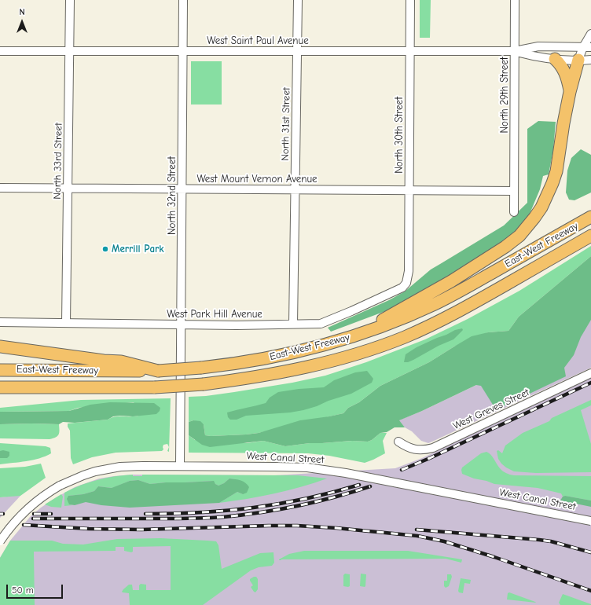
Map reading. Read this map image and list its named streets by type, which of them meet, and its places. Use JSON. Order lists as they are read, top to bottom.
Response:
{
  "streets": {
    "highway": ["East-West Freeway"],
    "street": [
      "West Saint Paul Avenue",
      "North 29th Street",
      "North 31st Street",
      "North 30th Street",
      "North 33rd Street",
      "West Mount Vernon Avenue",
      "North 32nd Street",
      "West Park Hill Avenue",
      "West Greves Street",
      "West Canal Street"
    ]
  },
  "crossings": [
    ["West Saint Paul Avenue", "North 29th Street"],
    ["West Saint Paul Avenue", "North 31st Street"],
    ["West Saint Paul Avenue", "North 30th Street"],
    ["West Saint Paul Avenue", "North 33rd Street"],
    ["West Saint Paul Avenue", "North 32nd Street"],
    ["North 29th Street", "West Mount Vernon Avenue"],
    ["North 31st Street", "West Mount Vernon Avenue"],
    ["North 31st Street", "West Park Hill Avenue"],
    ["North 30th Street", "West Mount Vernon Avenue"],
    ["North 30th Street", "West Park Hill Avenue"],
    ["North 33rd Street", "West Mount Vernon Avenue"],
    ["North 33rd Street", "West Park Hill Avenue"],
    ["West Mount Vernon Avenue", "North 32nd Street"],
    ["North 32nd Street", "West Park Hill Avenue"],
    ["North 32nd Street", "West Canal Street"]
  ],
  "places": ["Merrill Park"],
  "scale_bar": "50 m",
  "north": "top"
}
